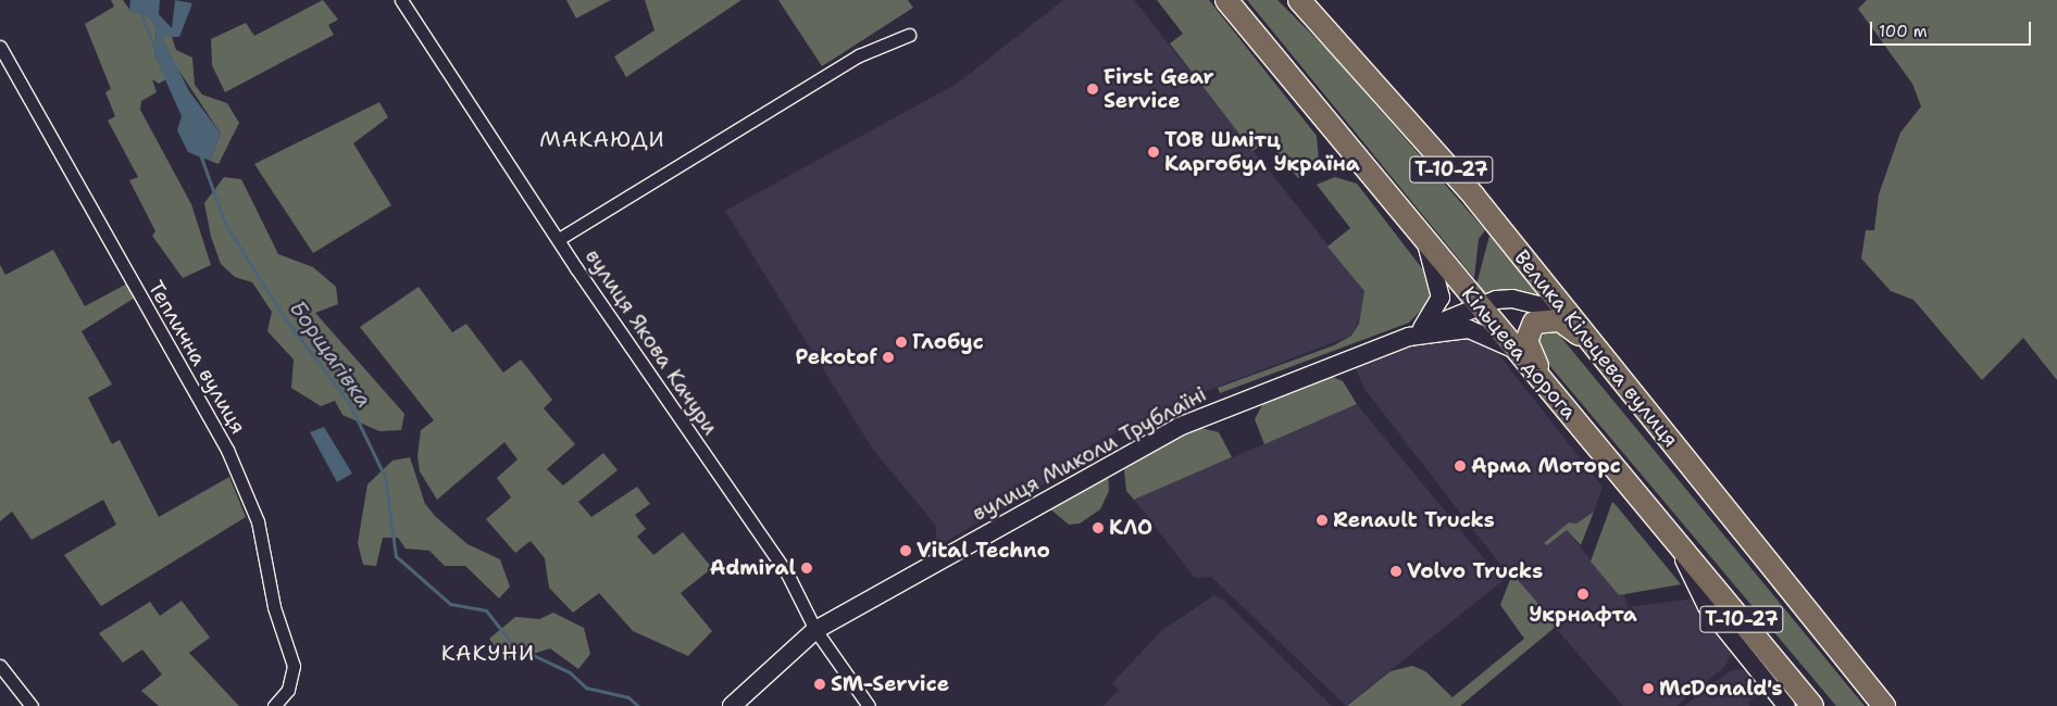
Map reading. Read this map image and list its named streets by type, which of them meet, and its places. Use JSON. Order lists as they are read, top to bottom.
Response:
{
  "streets": {
    "highway": ["Т-10-27", "Велика Кільцева вулиця", "Кільцева дорога"],
    "main road": ["вулиця Миколи Трублаїні"],
    "street": ["вулиця Якова Качури", "Теплична вулиця"]
  },
  "crossings": [
    ["вулиця Якова Качури", "вулиця Миколи Трублаїні"],
    ["Кільцева дорога", "вулиця Миколи Трублаїні"]
  ],
  "districts": ["МАКАЮДИ", "КАКУНИ"],
  "water": ["Борщагівка"],
  "places": [
    "First Gear Service",
    "ТОВ Шмітц Каргобул Україна",
    "Глобус",
    "Pekotof",
    "Арма Моторс",
    "Renault Trucks",
    "КЛО",
    "Vital Techno",
    "Admiral",
    "Volvo Trucks",
    "Укрнафта",
    "SM-Service",
    "McDonald's"
  ],
  "scale_bar": "100 m"
}
